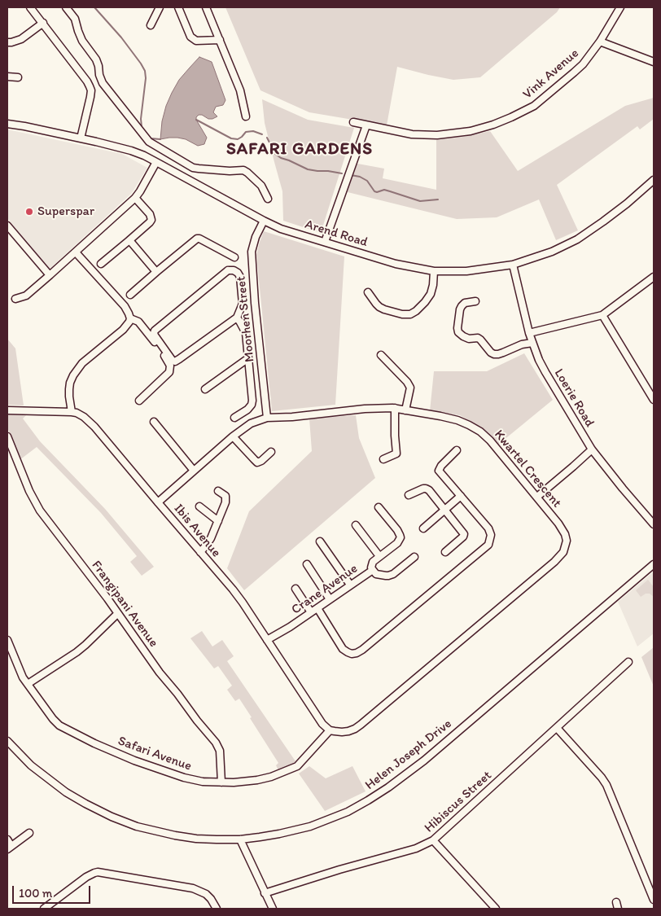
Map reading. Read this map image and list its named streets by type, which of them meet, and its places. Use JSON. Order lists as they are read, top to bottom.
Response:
{
  "streets": {
    "street": [
      "Vink Avenue",
      "Arend Road",
      "Moorhen Street",
      "Loerie Road",
      "Kwartel Crescent",
      "Ibis Avenue",
      "Crane Avenue",
      "Frangipani Avenue",
      "Safari Avenue",
      "Helen Joseph Drive",
      "Hibiscus Street"
    ]
  },
  "crossings": [
    ["Arend Road", "Moorhen Street"],
    ["Arend Road", "Loerie Road"],
    ["Moorhen Street", "Kwartel Crescent"],
    ["Kwartel Crescent", "Ibis Avenue"],
    ["Kwartel Crescent", "Safari Avenue"],
    ["Ibis Avenue", "Crane Avenue"],
    ["Ibis Avenue", "Safari Avenue"],
    ["Frangipani Avenue", "Safari Avenue"]
  ],
  "districts": ["SAFARI GARDENS"],
  "places": ["Superspar"],
  "scale_bar": "100 m"
}
